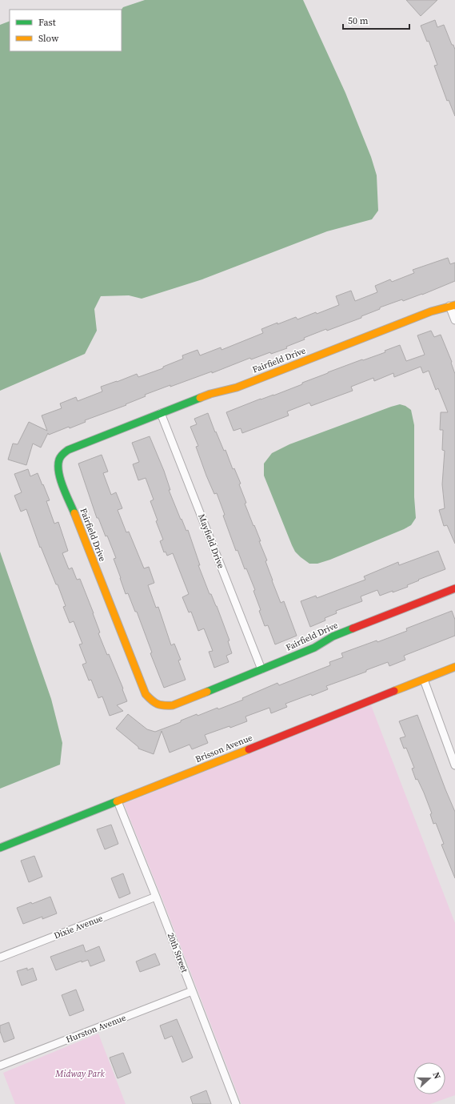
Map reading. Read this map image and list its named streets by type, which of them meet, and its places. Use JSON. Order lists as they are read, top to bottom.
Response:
{
  "streets": {
    "street": [
      "Fairfield Drive",
      "Mayfield Drive",
      "Brisson Avenue",
      "Dixie Avenue",
      "20th Street",
      "Hurston Avenue"
    ]
  },
  "crossings": [
    ["Fairfield Drive", "Mayfield Drive"],
    ["Brisson Avenue", "20th Street"],
    ["Dixie Avenue", "20th Street"],
    ["20th Street", "Hurston Avenue"]
  ],
  "parks": ["Midway Park"],
  "legend": ["Fast", "Slow"],
  "scale_bar": "50 m",
  "north": "right"
}
